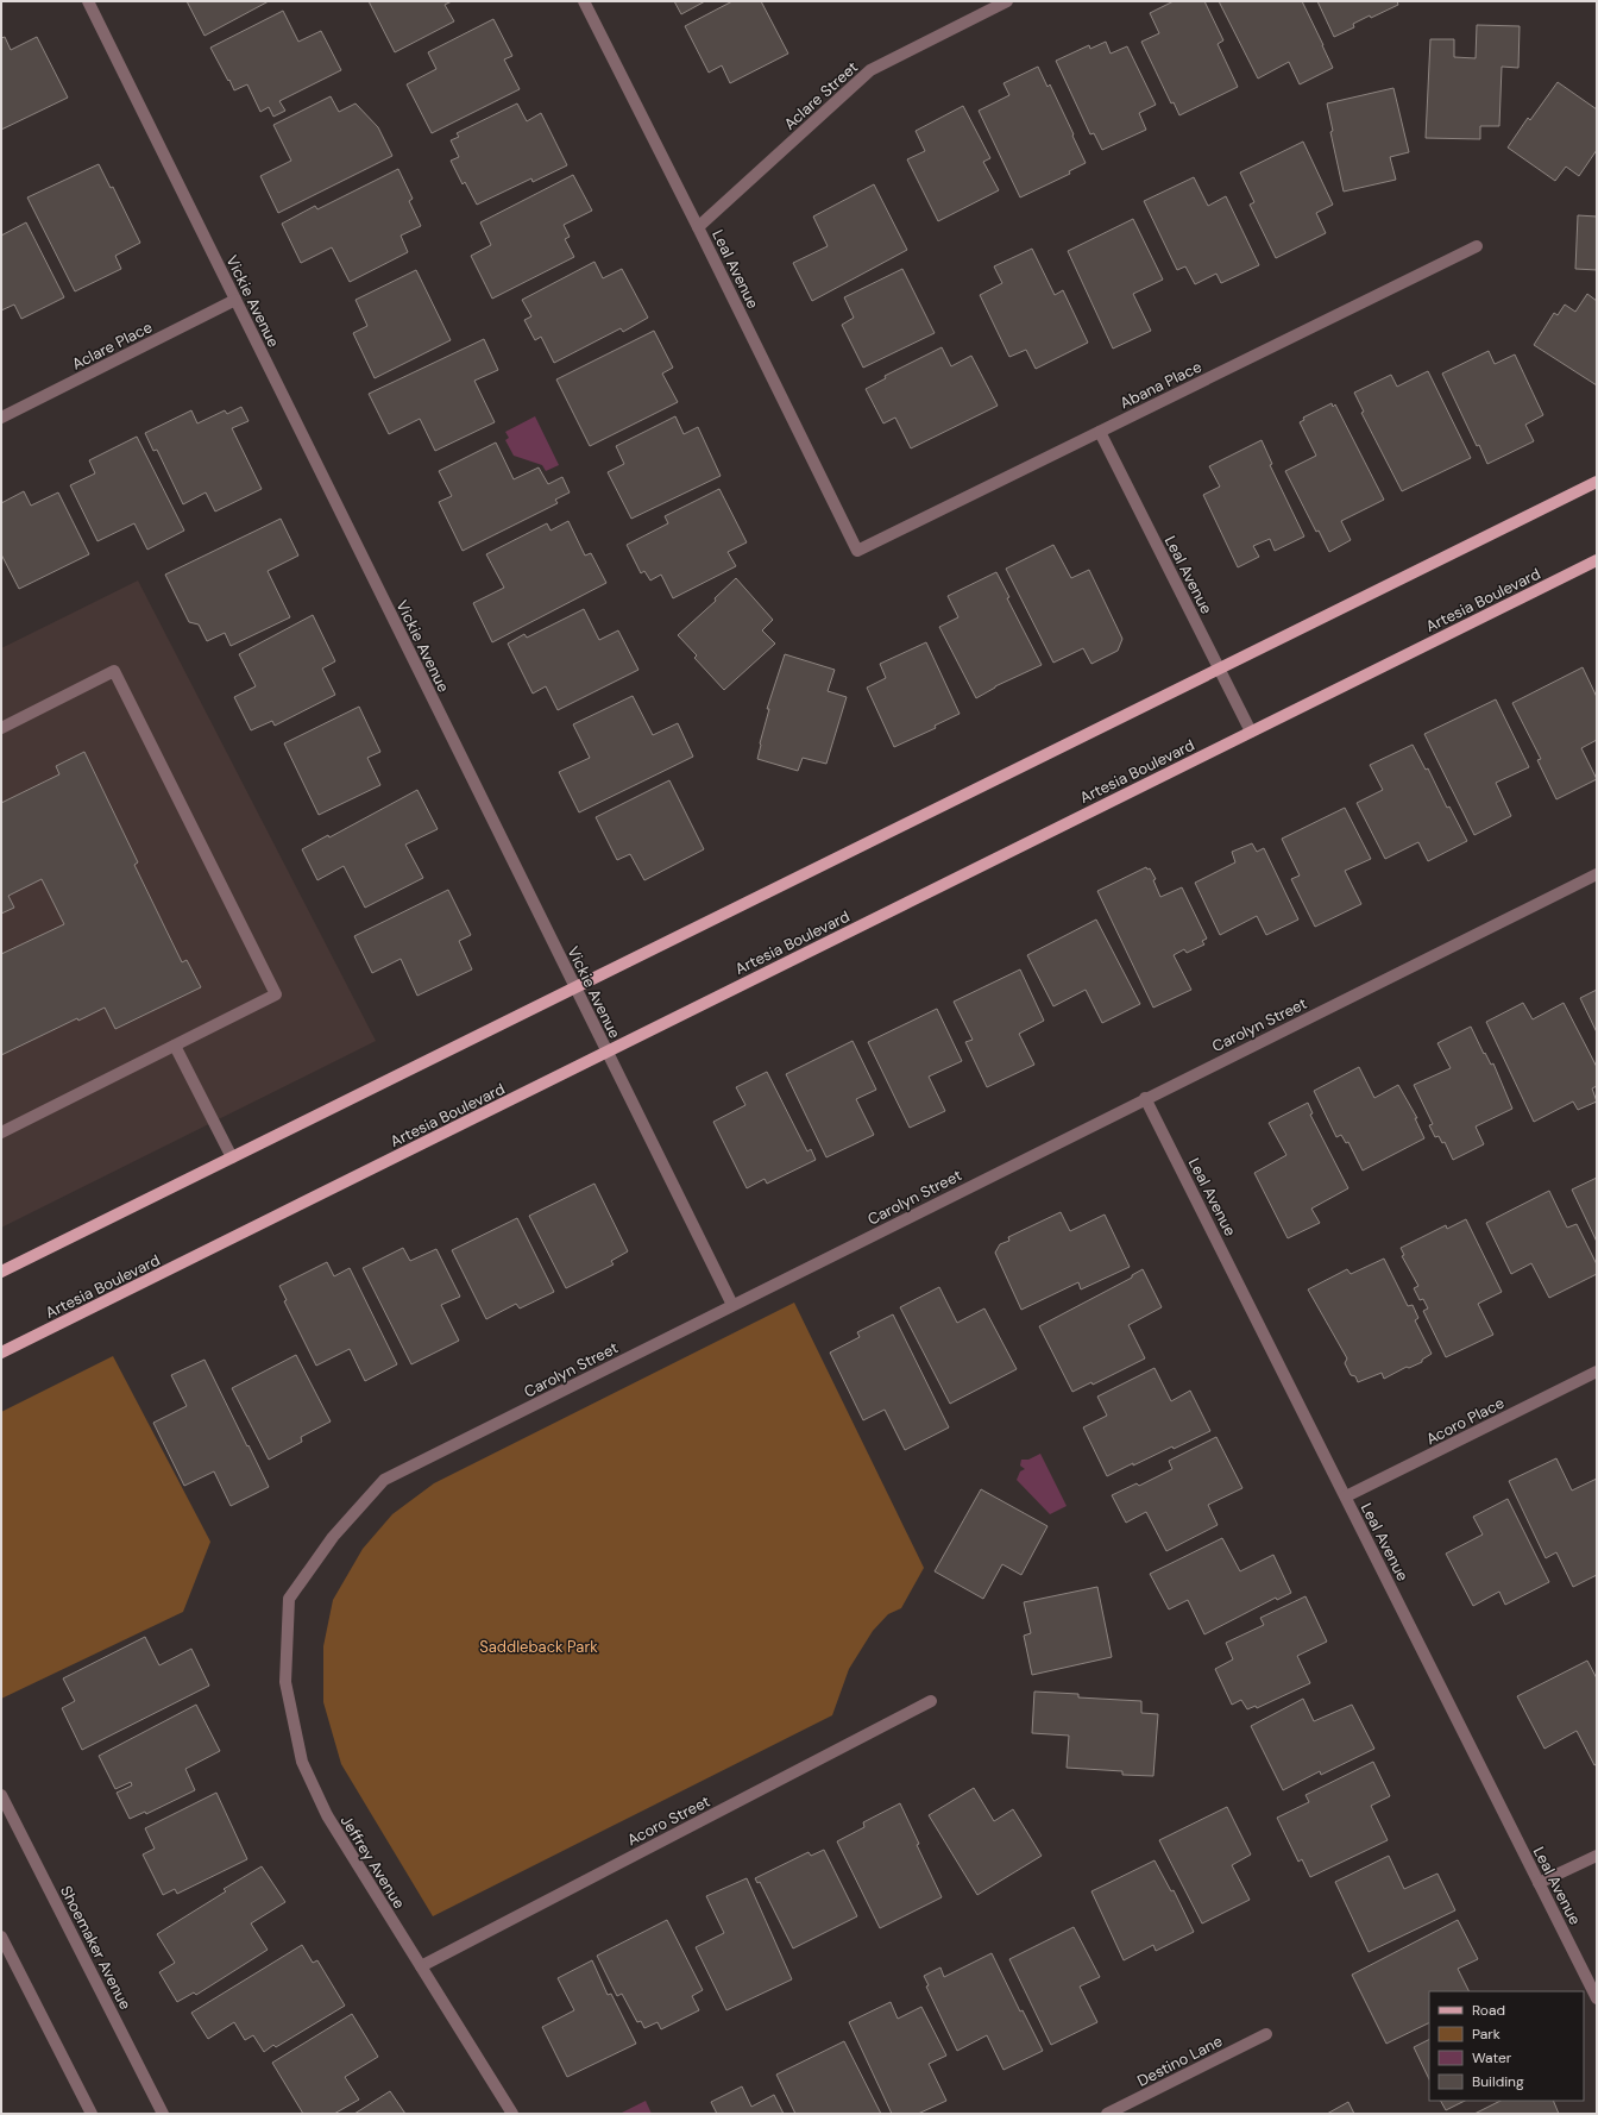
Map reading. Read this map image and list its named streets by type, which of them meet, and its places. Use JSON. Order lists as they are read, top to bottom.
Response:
{
  "streets": {
    "main road": ["Artesia Boulevard"],
    "street": [
      "Aclare Street",
      "Leal Avenue",
      "Vickie Avenue",
      "Aclare Place",
      "Abana Place",
      "Carolyn Street",
      "Acoro Place",
      "Acoro Street",
      "Jeffrey Avenue",
      "Shoemaker Avenue",
      "Destino Lane"
    ]
  },
  "crossings": [
    ["Aclare Street", "Leal Avenue"],
    ["Leal Avenue", "Abana Place"],
    ["Leal Avenue", "Artesia Boulevard"],
    ["Leal Avenue", "Carolyn Street"],
    ["Leal Avenue", "Acoro Place"],
    ["Vickie Avenue", "Aclare Place"],
    ["Vickie Avenue", "Artesia Boulevard"],
    ["Vickie Avenue", "Carolyn Street"],
    ["Carolyn Street", "Jeffrey Avenue"],
    ["Acoro Street", "Jeffrey Avenue"]
  ],
  "parks": ["Saddleback Park"],
  "legend": [
    "Road",
    "Park",
    "Water",
    "Building"
  ]
}
